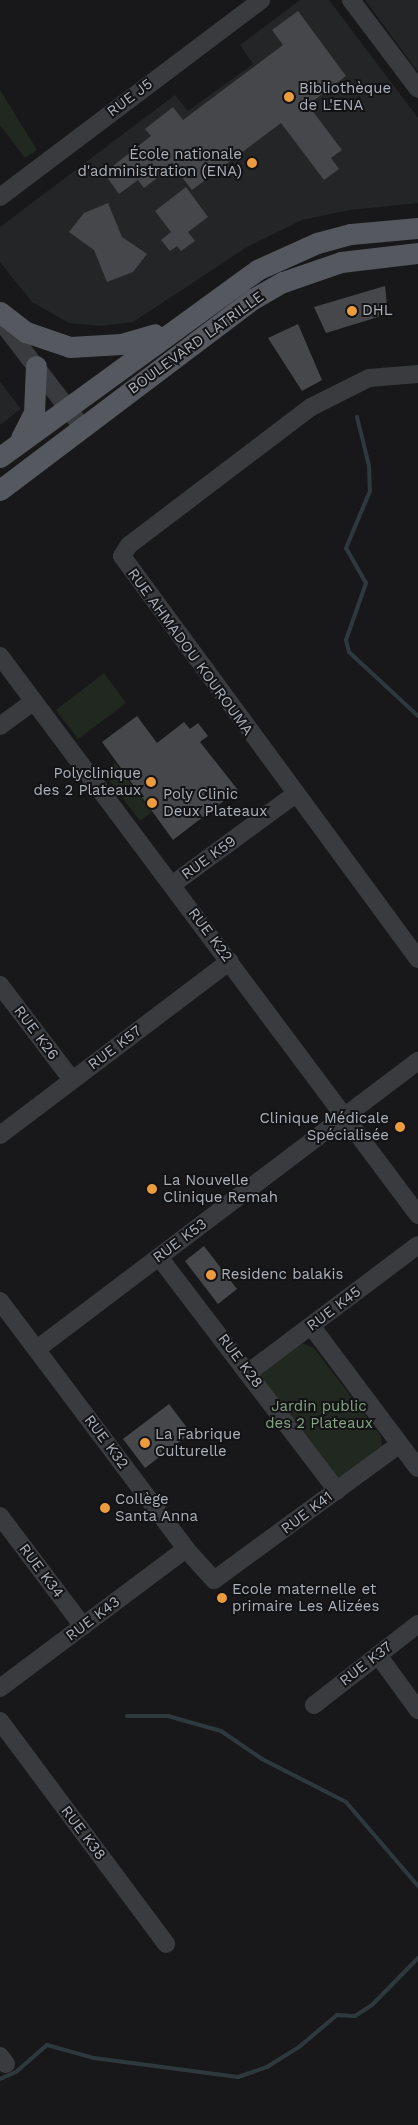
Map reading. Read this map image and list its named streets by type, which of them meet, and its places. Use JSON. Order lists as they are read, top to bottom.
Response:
{
  "streets": {
    "main road": ["BOULEVARD LATRILLE"],
    "street": [
      "RUE J5",
      "RUE AHMADOU KOUROUMA",
      "RUE K59",
      "RUE K22",
      "RUE K26",
      "RUE K57",
      "RUE K53",
      "RUE K45",
      "RUE K28",
      "RUE K32",
      "RUE K41",
      "RUE K34",
      "RUE K43",
      "RUE K37",
      "RUE K38"
    ]
  },
  "crossings": [
    ["RUE AHMADOU KOUROUMA", "RUE K59"],
    ["RUE K59", "RUE K22"],
    ["RUE K22", "RUE K57"],
    ["RUE K22", "RUE K53"],
    ["RUE K26", "RUE K57"],
    ["RUE K53", "RUE K28"],
    ["RUE K53", "RUE K32"],
    ["RUE K45", "RUE K28"],
    ["RUE K28", "RUE K41"],
    ["RUE K32", "RUE K41"],
    ["RUE K32", "RUE K43"],
    ["RUE K34", "RUE K43"]
  ],
  "parks": ["Jardin public des 2 Plateaux"],
  "places": [
    "Bibliothèque de L'ENA",
    "École nationale d'administration (ENA)",
    "DHL",
    "Polyclinique des 2 Plateaux",
    "Poly Clinic Deux Plateaux",
    "Clinique Médicale Spécialisée",
    "La Nouvelle Clinique Remah",
    "Residenc balakis",
    "La Fabrique Culturelle",
    "Collège Santa Anna",
    "Ecole maternelle et primaire Les Alizées"
  ]
}
